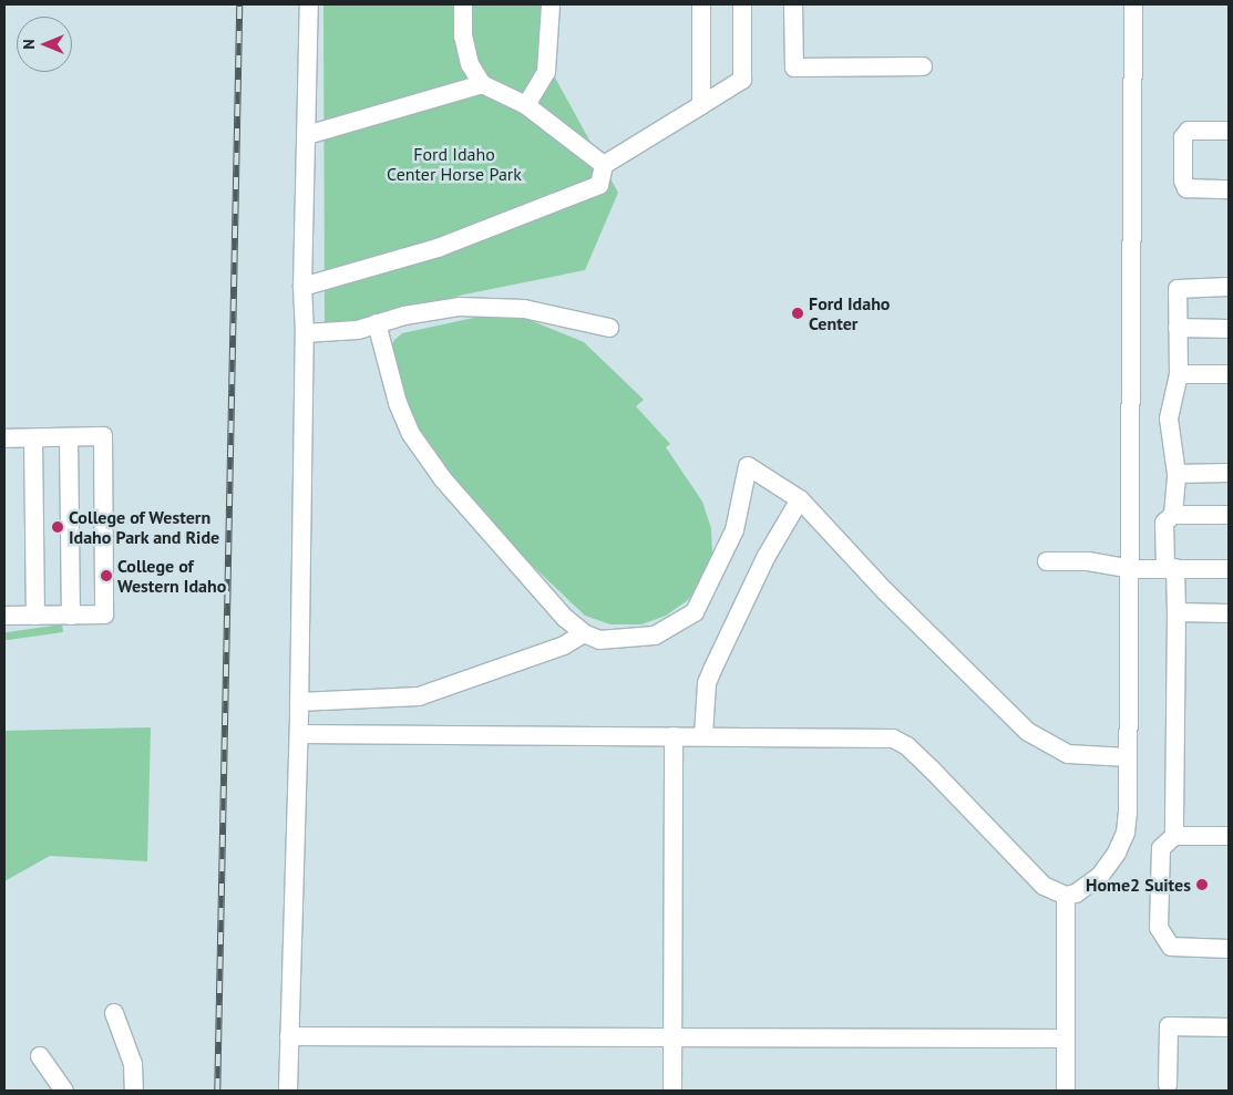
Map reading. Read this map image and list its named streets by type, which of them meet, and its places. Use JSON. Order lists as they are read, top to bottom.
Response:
{
  "parks": ["Ford Idaho Center Horse Park"],
  "places": [
    "Ford Idaho Center",
    "College of Western Idaho Park and Ride",
    "College of Western Idaho",
    "Home2 Suites"
  ],
  "north": "left"
}
